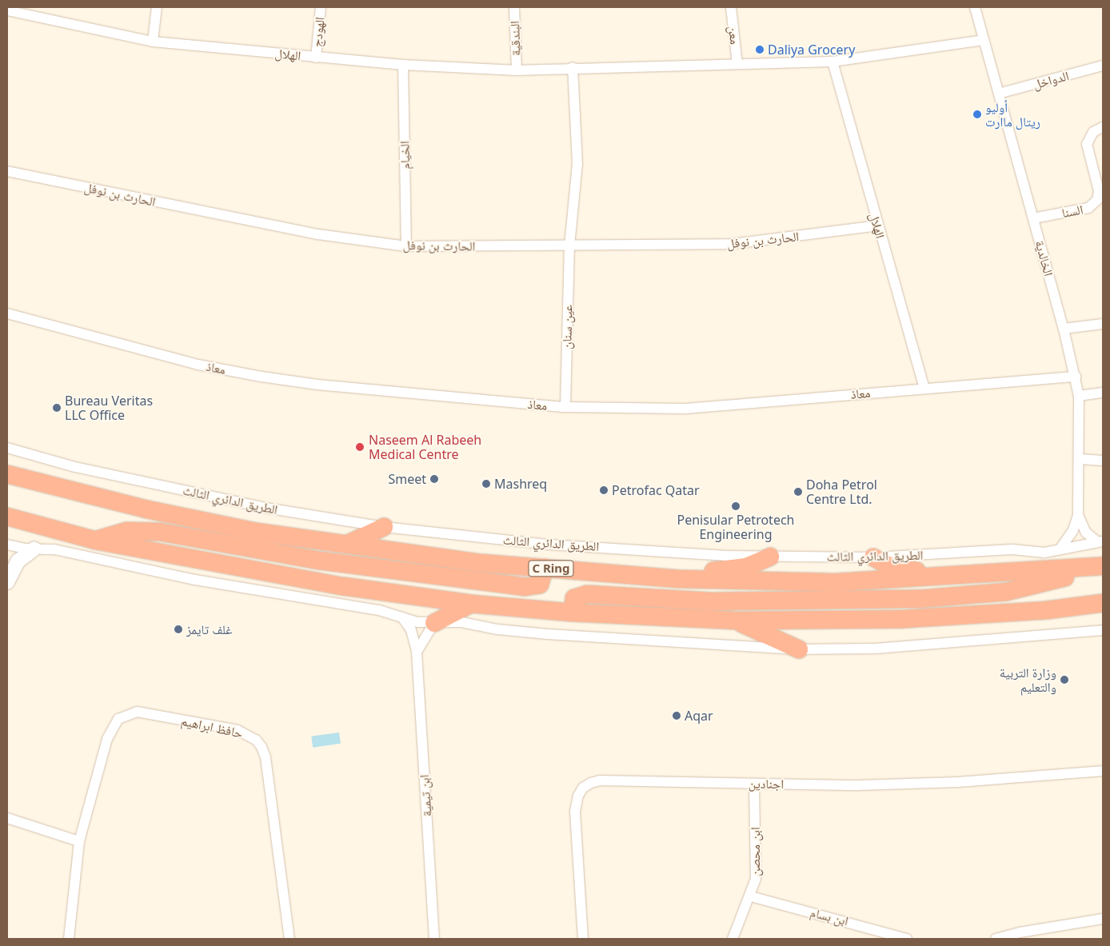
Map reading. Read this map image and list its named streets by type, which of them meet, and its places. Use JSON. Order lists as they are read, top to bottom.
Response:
{
  "streets": {
    "highway": ["الطريق الدائري الثالث", "C Ring"],
    "street": [
      "الهودج",
      "معن",
      "البندقية",
      "الهلال",
      "الدواخل",
      "الخيام",
      "الحارث بن نوفل",
      "السنا",
      "الخالدية",
      "عين سنان",
      "معاذ",
      "حافظ ابراهيم",
      "اجنادين",
      "ابن تيمية",
      "ابن محصن",
      "ابن بسام"
    ]
  },
  "crossings": [
    ["الهودج", "الهلال"],
    ["معن", "الهلال"],
    ["البندقية", "الهلال"],
    ["الهلال", "الخيام"],
    ["الهلال", "الحارث بن نوفل"],
    ["الهلال", "الخالدية"],
    ["الهلال", "معاذ"],
    ["الدواخل", "الخالدية"],
    ["الخيام", "الحارث بن نوفل"],
    ["الحارث بن نوفل", "عين سنان"],
    ["السنا", "الخالدية"],
    ["الخالدية", "معاذ"],
    ["الخالدية", "الطريق الدائري الثالث"],
    ["عين سنان", "معاذ"],
    ["اجنادين", "ابن محصن"],
    ["ابن محصن", "ابن بسام"]
  ],
  "places": [
    "Daliya Grocery",
    "أوليو ريتال ماارت",
    "Bureau Veritas LLC Office",
    "Naseem Al Rabeeh Medical Centre",
    "Smeet",
    "Mashreq",
    "Petrofac Qatar",
    "Doha Petrol Centre Ltd.",
    "Penisular Petrotech Engineering",
    "غلف تايمز",
    "وزارة التربية والتعليم",
    "Aqar"
  ]
}
